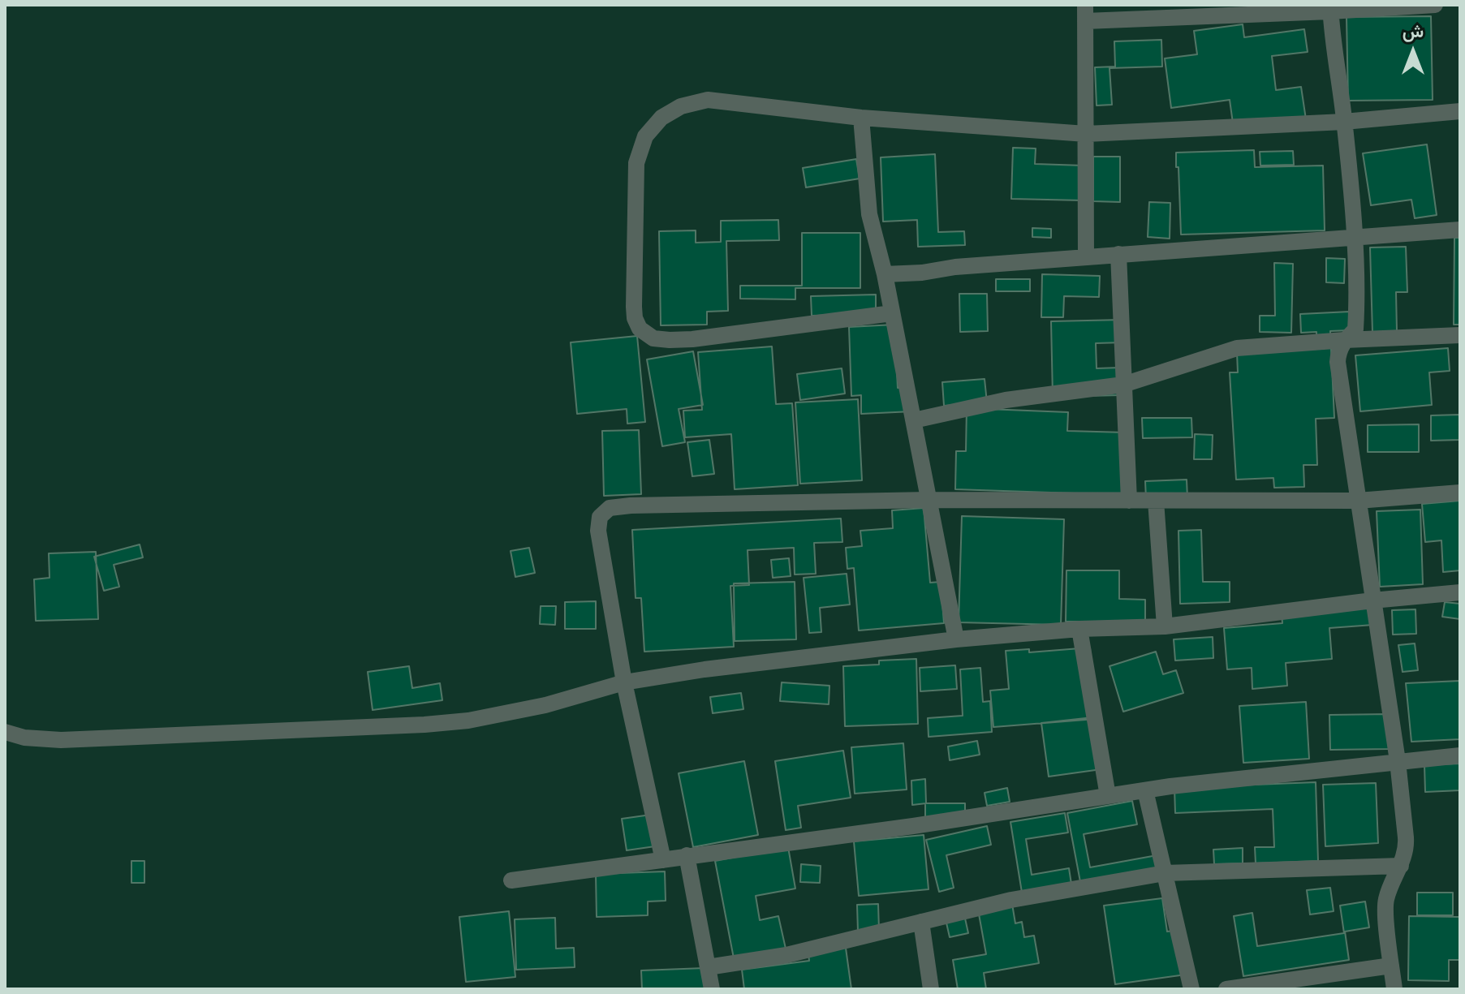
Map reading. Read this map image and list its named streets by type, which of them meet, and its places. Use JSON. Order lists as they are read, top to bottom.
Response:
{
  "north": "top"
}
